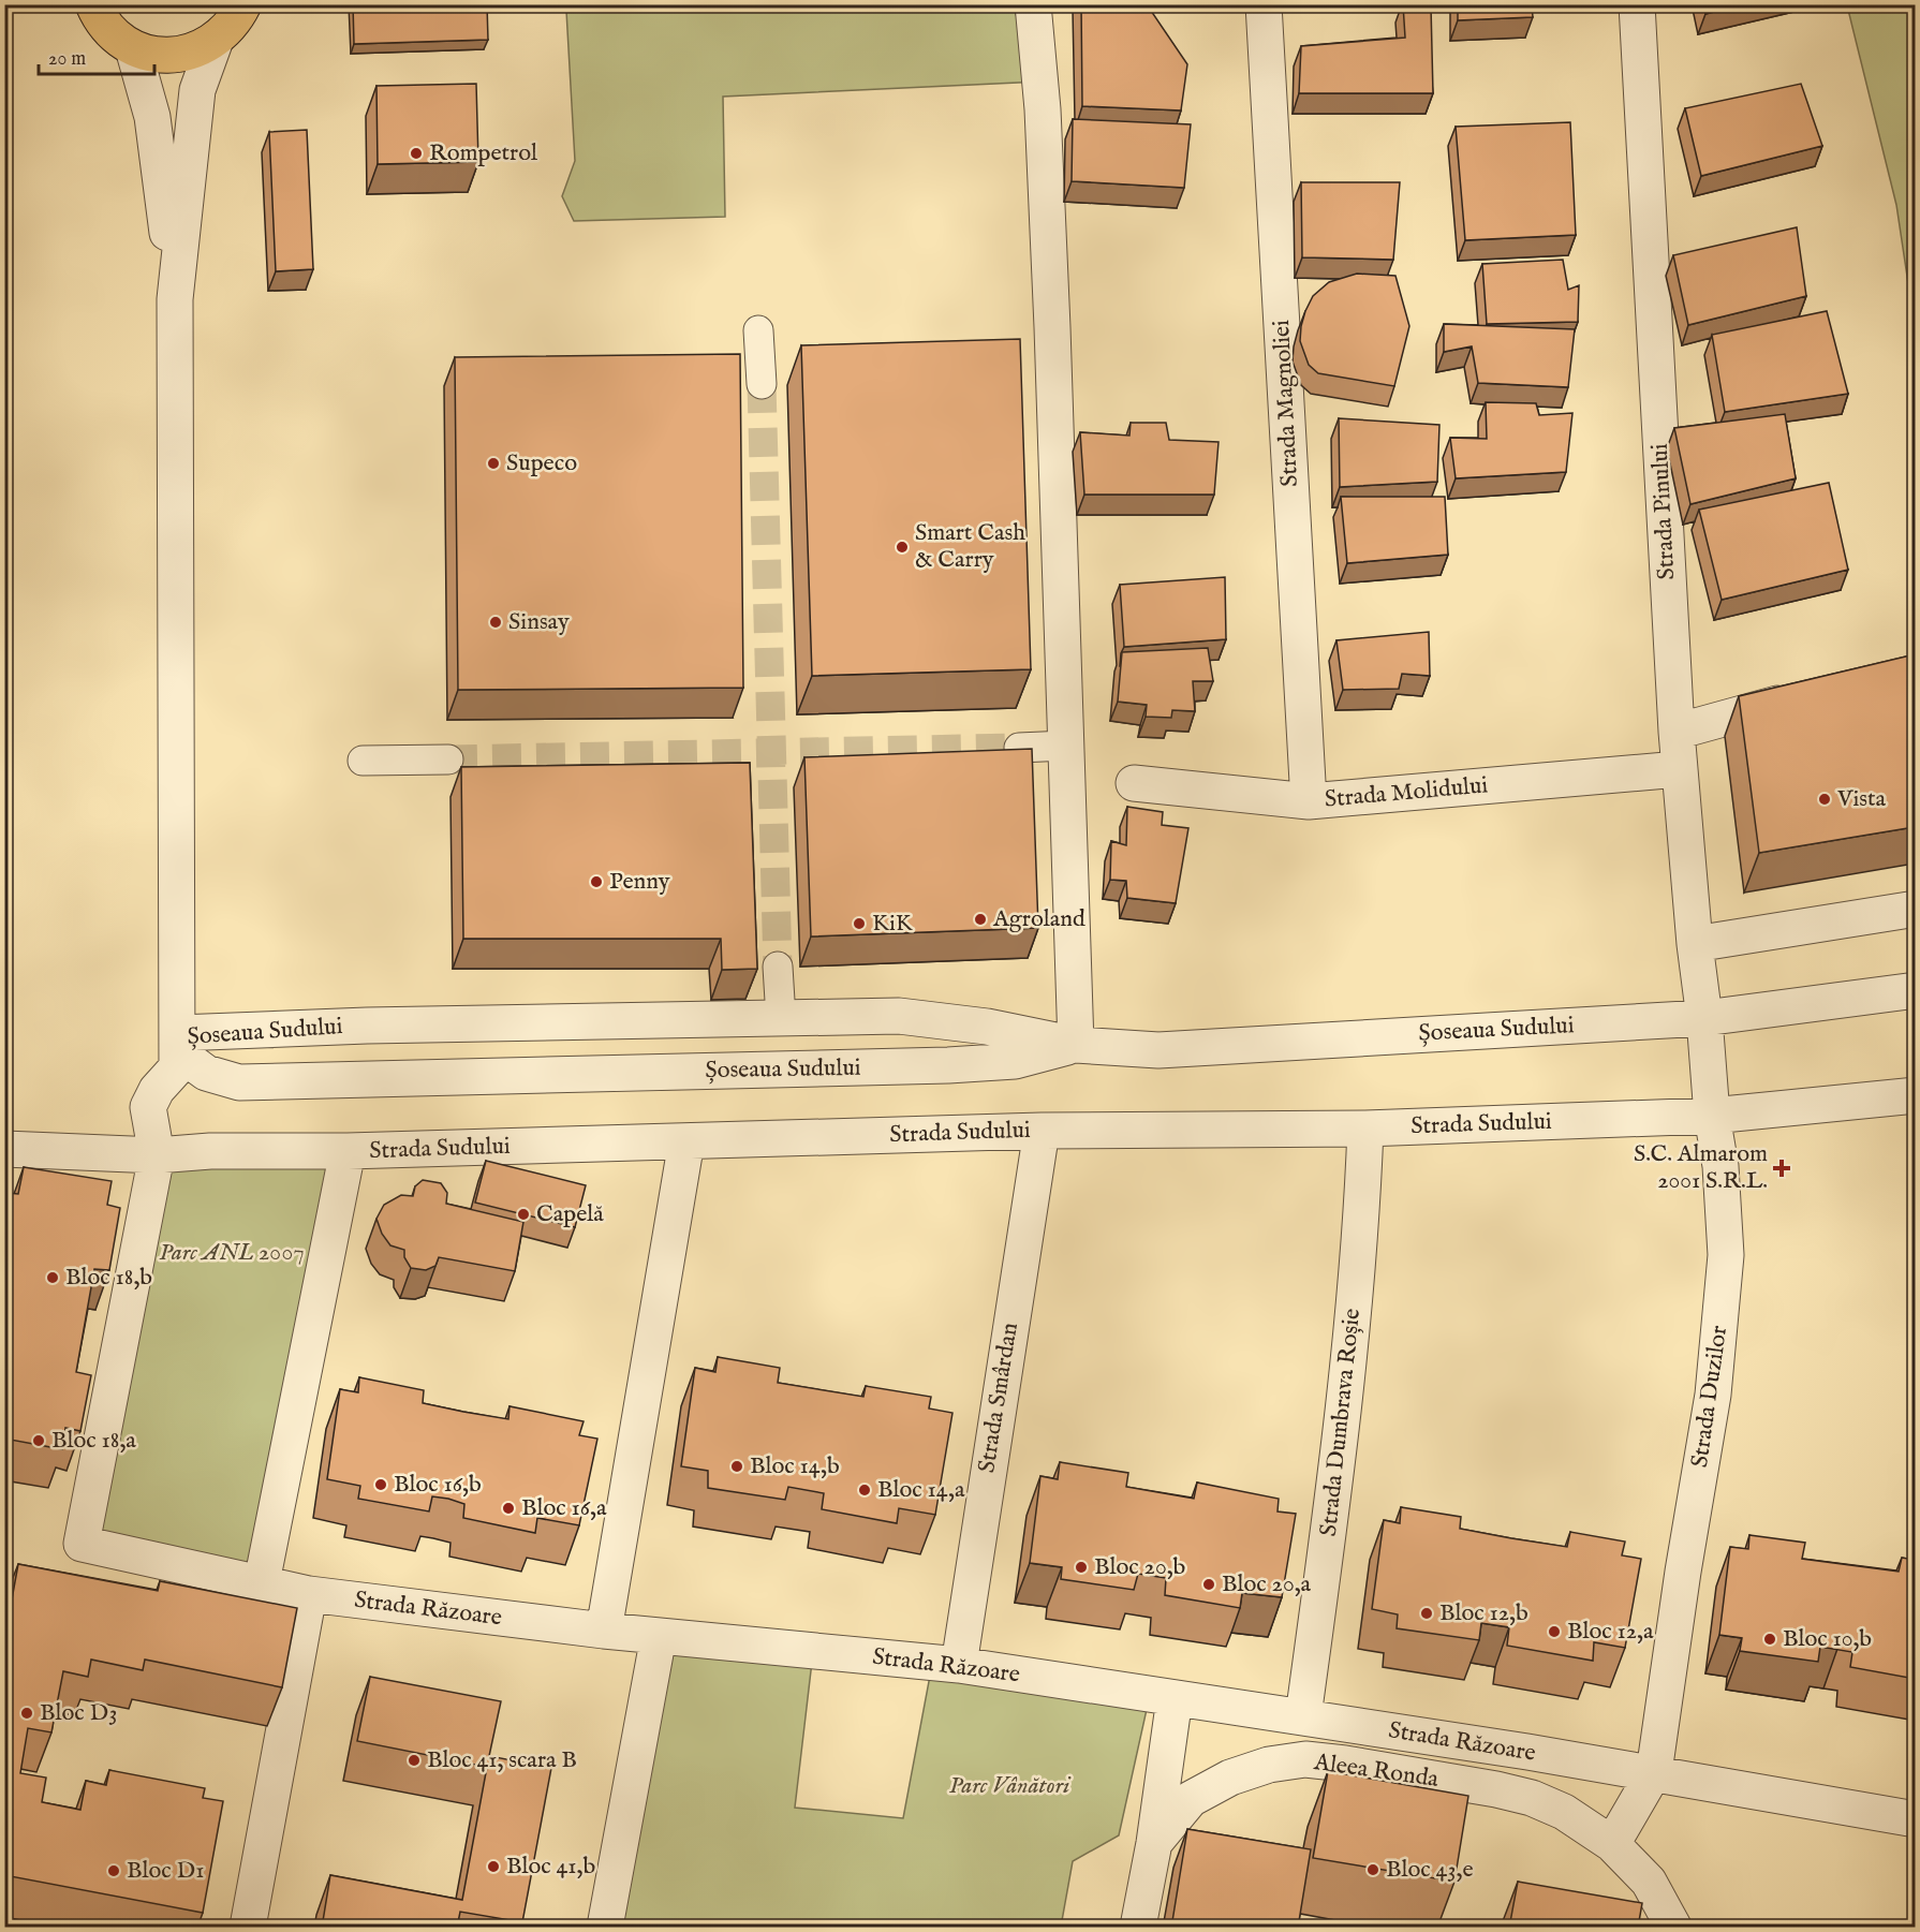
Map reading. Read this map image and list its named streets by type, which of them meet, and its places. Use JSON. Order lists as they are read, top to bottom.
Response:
{
  "streets": {
    "street": [
      "Strada Magnoliei",
      "Strada Pinului",
      "Strada Molidului",
      "Șoseaua Sudului",
      "Strada Sudului",
      "Strada Duzilor",
      "Strada Smârdan",
      "Strada Dumbrava Roșie",
      "Strada Răzoare",
      "Aleea Ronda"
    ]
  },
  "crossings": [
    ["Strada Magnoliei", "Strada Molidului"],
    ["Strada Pinului", "Strada Molidului"],
    ["Strada Pinului", "Șoseaua Sudului"],
    ["Strada Pinului", "Strada Duzilor"],
    ["Șoseaua Sudului", "Strada Duzilor"],
    ["Strada Sudului", "Strada Duzilor"],
    ["Strada Sudului", "Strada Smârdan"],
    ["Strada Sudului", "Strada Dumbrava Roșie"],
    ["Strada Sudului", "Strada Răzoare"],
    ["Strada Duzilor", "Strada Răzoare"],
    ["Strada Smârdan", "Strada Răzoare"],
    ["Strada Dumbrava Roșie", "Strada Răzoare"],
    ["Strada Răzoare", "Aleea Ronda"]
  ],
  "parks": ["Parc ANL 2007", "Parc Vânători"],
  "places": {
    "other": [
      "Rompetrol",
      "Supeco",
      "Smart Cash & Carry",
      "Sinsay",
      "Vista",
      "Penny",
      "Agroland",
      "KiK",
      "Capelă",
      "Bloc 18,b",
      "Bloc 18,a",
      "Bloc 14,b",
      "Bloc 16,b",
      "Bloc 14,a",
      "Bloc 16,a",
      "Bloc 20,b",
      "Bloc 20,a",
      "Bloc 12,b",
      "Bloc 12,a",
      "Bloc 10,b",
      "Bloc D3",
      "Bloc 41, scara B",
      "Bloc 41,b",
      "Bloc 43,e",
      "Bloc D1"
    ],
    "health": ["S.C. Almarom 2001 S.R.L."]
  },
  "scale_bar": "20 m"
}
